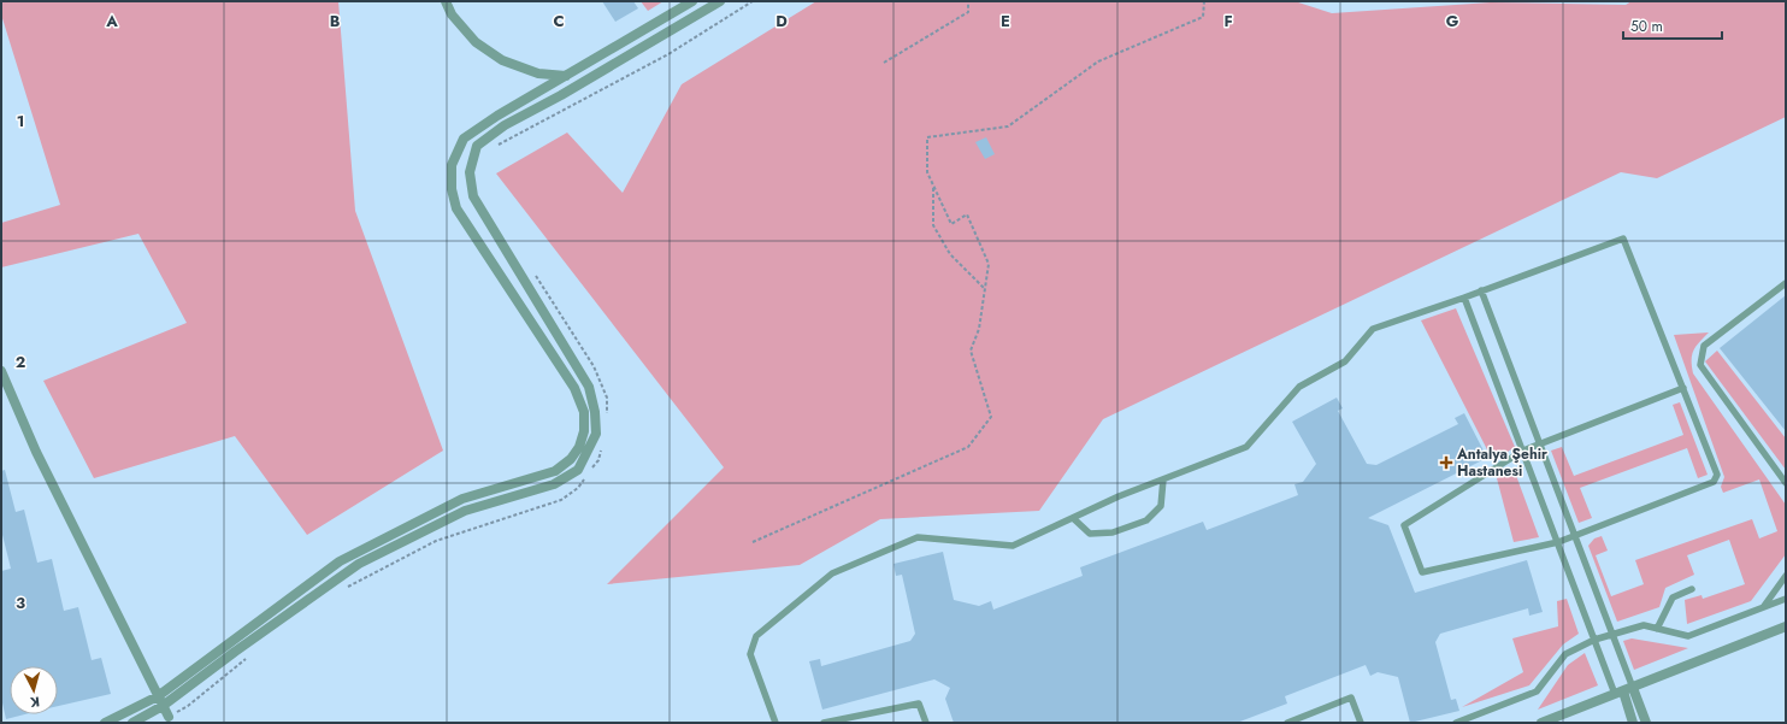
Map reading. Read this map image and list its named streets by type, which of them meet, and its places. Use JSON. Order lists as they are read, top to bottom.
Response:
{
  "places": {
    "health": ["Antalya Şehir Hastanesi"]
  },
  "scale_bar": "50 m",
  "north": "bottom",
  "grid": {
    "columns": [
      "A",
      "B",
      "C",
      "D",
      "E",
      "F",
      "G"
    ],
    "rows": ["1", "2", "3"]
  }
}
